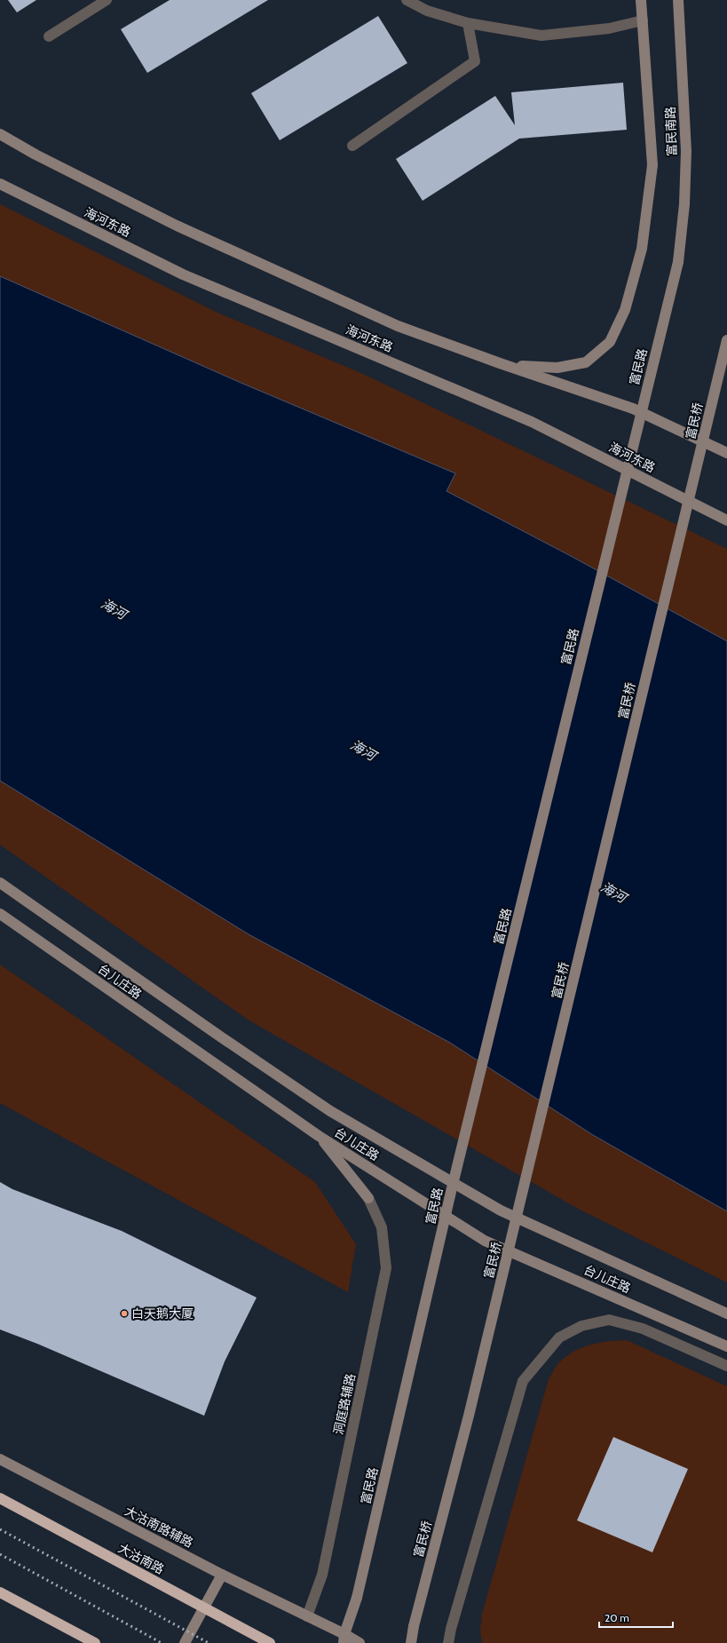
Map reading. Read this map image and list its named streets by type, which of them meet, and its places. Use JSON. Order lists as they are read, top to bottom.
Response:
{
  "streets": {
    "highway": ["大沽南路"],
    "main road": [
      "富民南路",
      "海河东路",
      "富民路",
      "富民桥",
      "台儿庄路",
      "大沽南路辅路"
    ],
    "street": ["洞庭路辅路"]
  },
  "crossings": [
    ["富民南路", "富民路"],
    ["富民路", "大沽南路辅路"],
    ["洞庭路辅路", "大沽南路辅路"]
  ],
  "water": ["海河"],
  "places": ["白天鹅大厦"],
  "scale_bar": "20 m"
}
